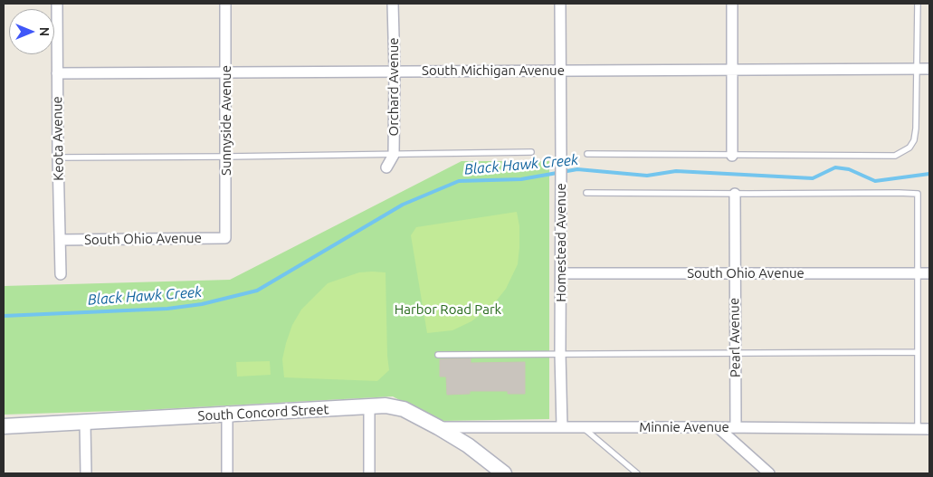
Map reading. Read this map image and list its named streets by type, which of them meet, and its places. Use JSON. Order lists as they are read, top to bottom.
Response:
{
  "streets": {
    "street": [
      "South Michigan Avenue",
      "Orchard Avenue",
      "Sunnyside Avenue",
      "Keota Avenue",
      "South Ohio Avenue",
      "Homestead Avenue",
      "Pearl Avenue",
      "South Concord Street",
      "Minnie Avenue"
    ]
  },
  "crossings": [
    ["South Michigan Avenue", "Orchard Avenue"],
    ["South Michigan Avenue", "Sunnyside Avenue"],
    ["South Michigan Avenue", "Keota Avenue"],
    ["South Michigan Avenue", "Homestead Avenue"],
    ["Sunnyside Avenue", "South Ohio Avenue"],
    ["Keota Avenue", "South Ohio Avenue"],
    ["South Ohio Avenue", "Homestead Avenue"],
    ["South Ohio Avenue", "Pearl Avenue"],
    ["Homestead Avenue", "Minnie Avenue"],
    ["Pearl Avenue", "Minnie Avenue"],
    ["South Concord Street", "Minnie Avenue"]
  ],
  "water": ["Black Hawk Creek"],
  "parks": ["Harbor Road Park"],
  "north": "right"
}
